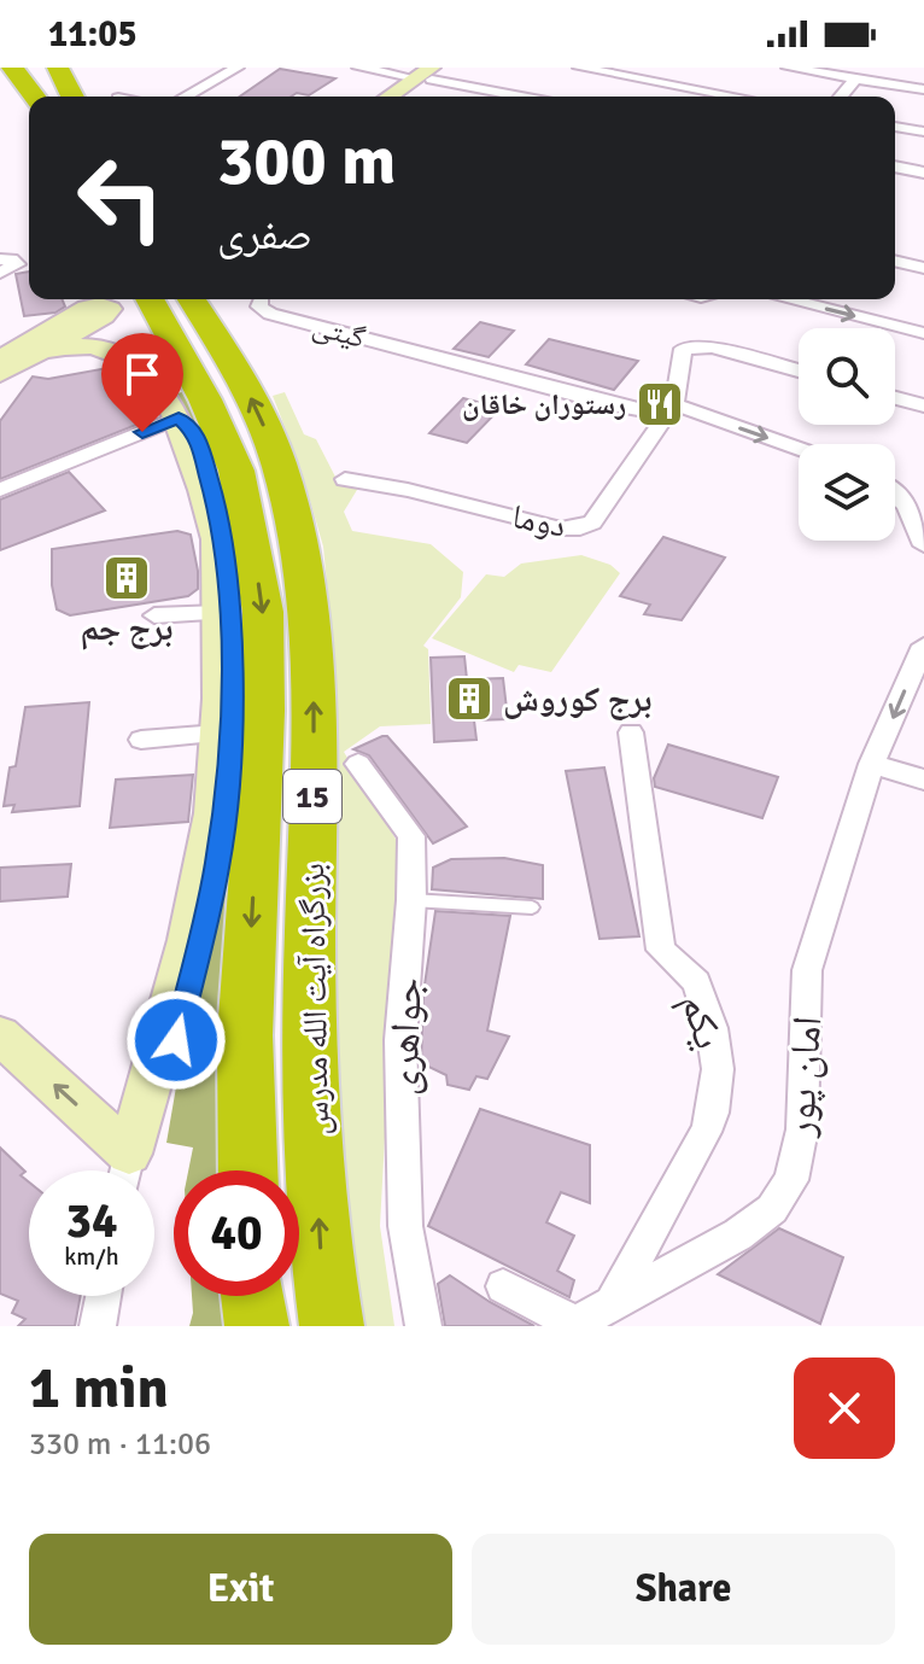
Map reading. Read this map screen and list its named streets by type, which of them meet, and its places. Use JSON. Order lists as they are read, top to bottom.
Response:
{
  "streets": {
    "highway": ["15", "بزرگراه آیت الله مدرس"],
    "street": [
      "گیتی",
      "دوما",
      "یکم",
      "جواهری",
      "امان پور"
    ]
  },
  "crossings": [
    ["گیتی", "دوما"],
    ["یکم", "امان پور"]
  ],
  "places": {
    "restaurant": ["رستوران خاقان"],
    "building": ["برج جم", "برج کوروش"]
  },
  "page": {
    "status": "11:05",
    "turn": ["300 m", "صفری"],
    "speed": "34 km/h",
    "limit": "40",
    "heading": ["1 min", "330 m · 11:06"],
    "buttons": ["Exit", "Share"]
  }
}
